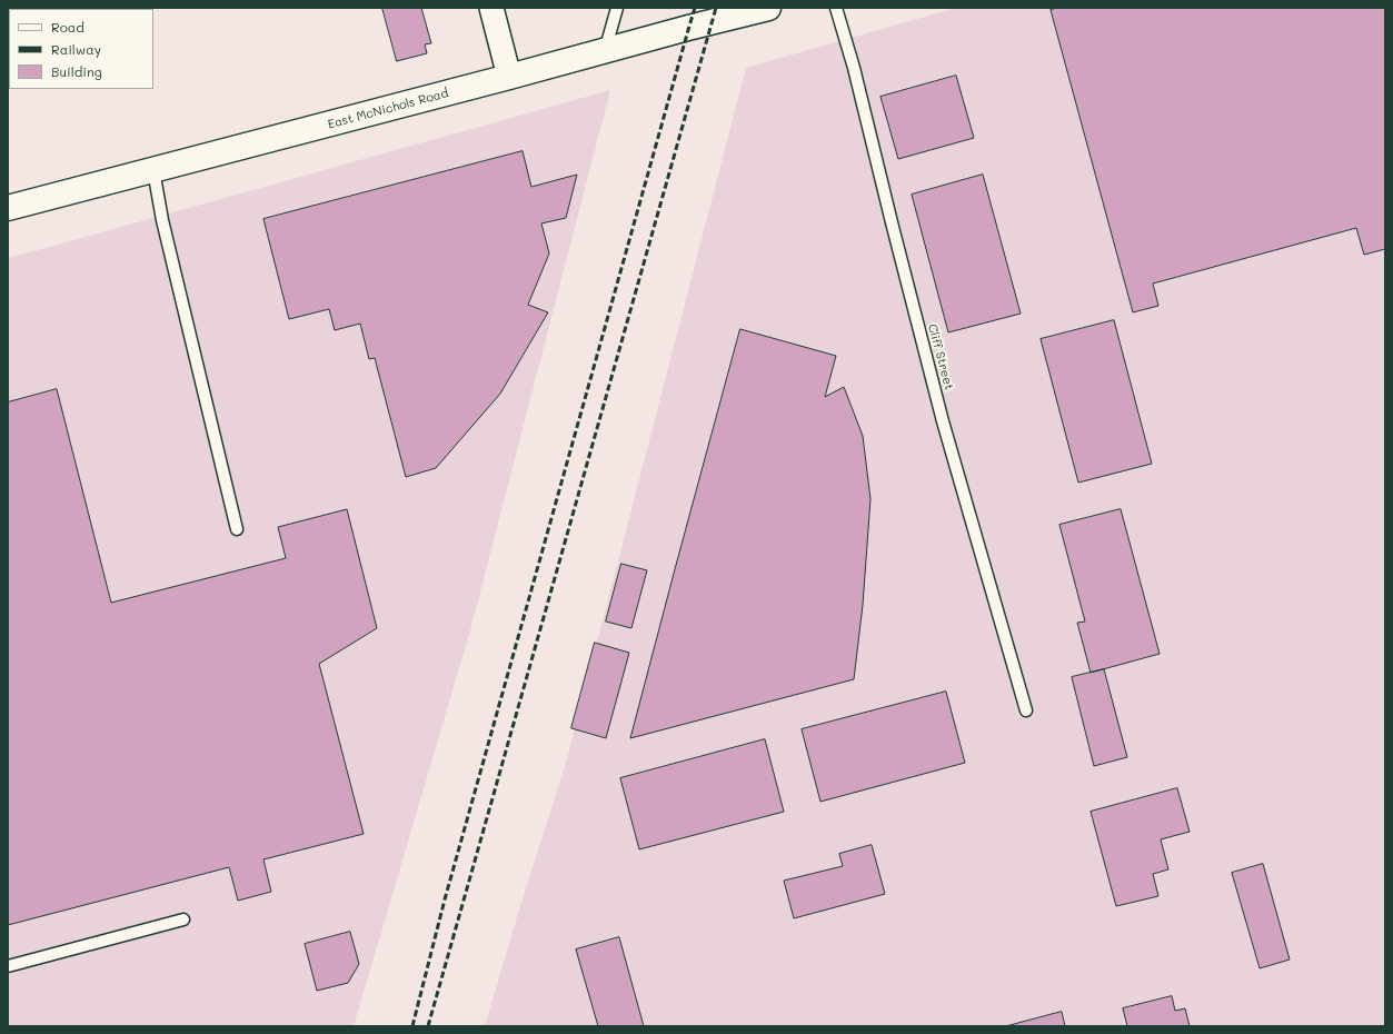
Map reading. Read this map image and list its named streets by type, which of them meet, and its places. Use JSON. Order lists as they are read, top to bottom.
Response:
{
  "streets": {
    "main road": ["East McNichols Road"],
    "lane": ["Cliff Street"]
  },
  "legend": ["Road", "Railway", "Building"]
}
